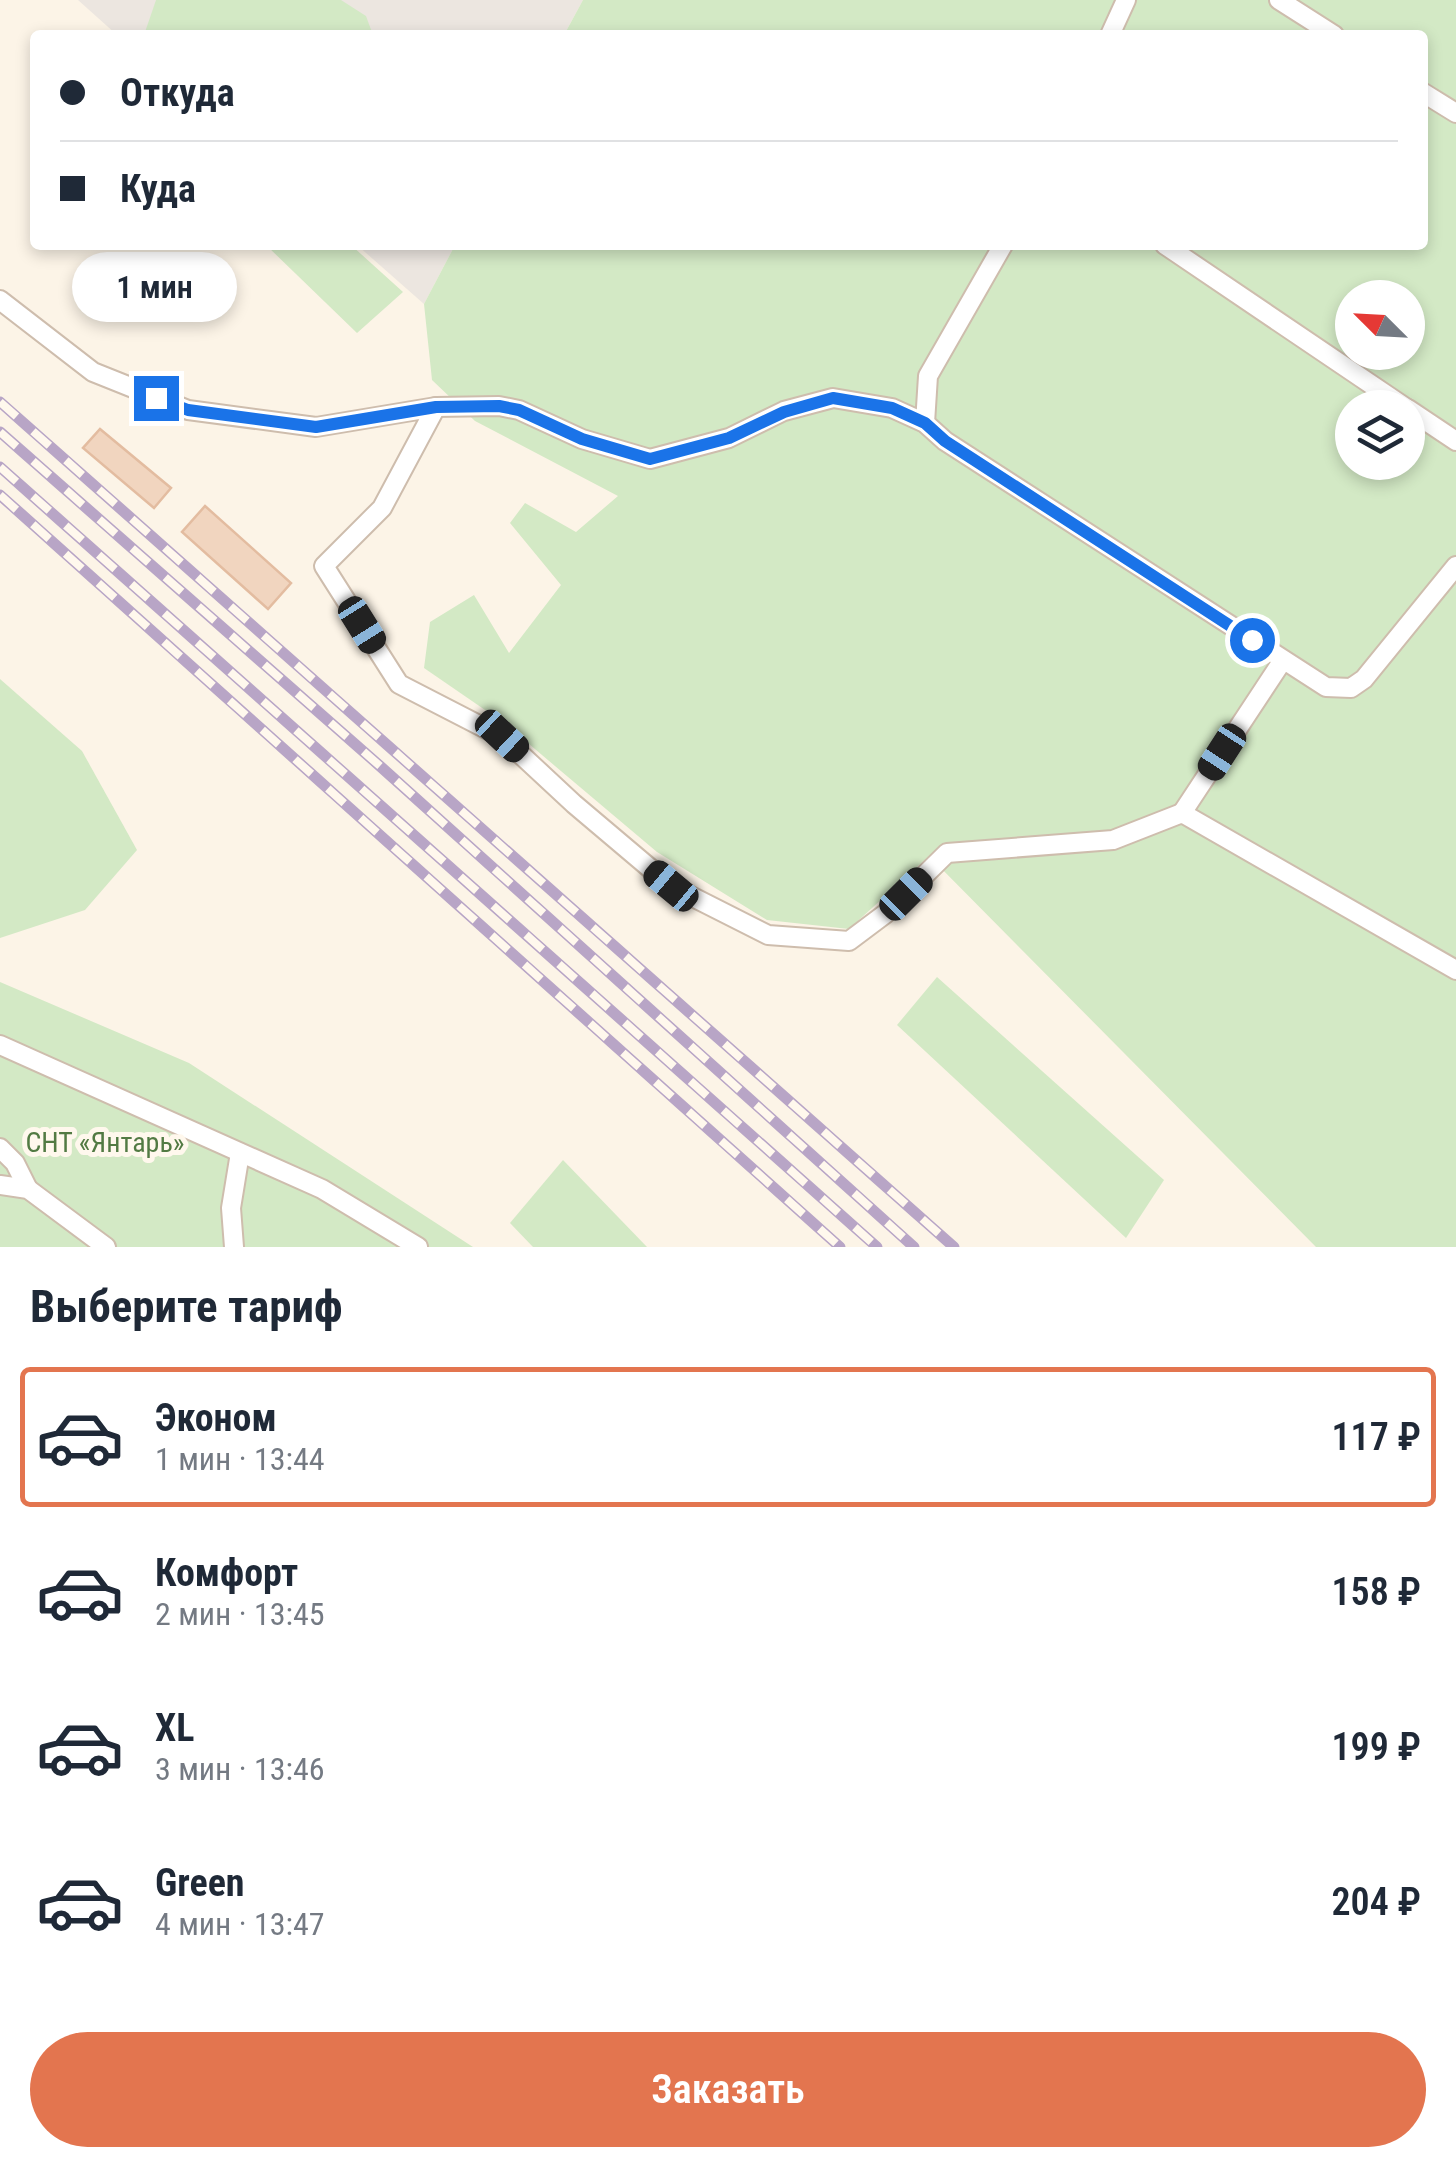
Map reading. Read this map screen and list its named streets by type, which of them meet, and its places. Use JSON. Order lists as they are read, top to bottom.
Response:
{
  "parks": ["СНТ «Янтарь»"],
  "north": "top left",
  "page": {
    "banner": ["Откуда", "Куда"],
    "bubble": "1 мин",
    "heading": "Выберите тариф",
    "list": [
      {
        "name": "Эконом",
        "note": "1 мин · 13:44",
        "value": "117 ₽"
      },
      {
        "name": "Комфорт",
        "note": "2 мин · 13:45",
        "value": "158 ₽"
      },
      {
        "name": "XL",
        "note": "3 мин · 13:46",
        "value": "199 ₽"
      },
      {
        "name": "Green",
        "note": "4 мин · 13:47",
        "value": "204 ₽"
      }
    ],
    "buttons": "Заказать"
  }
}
